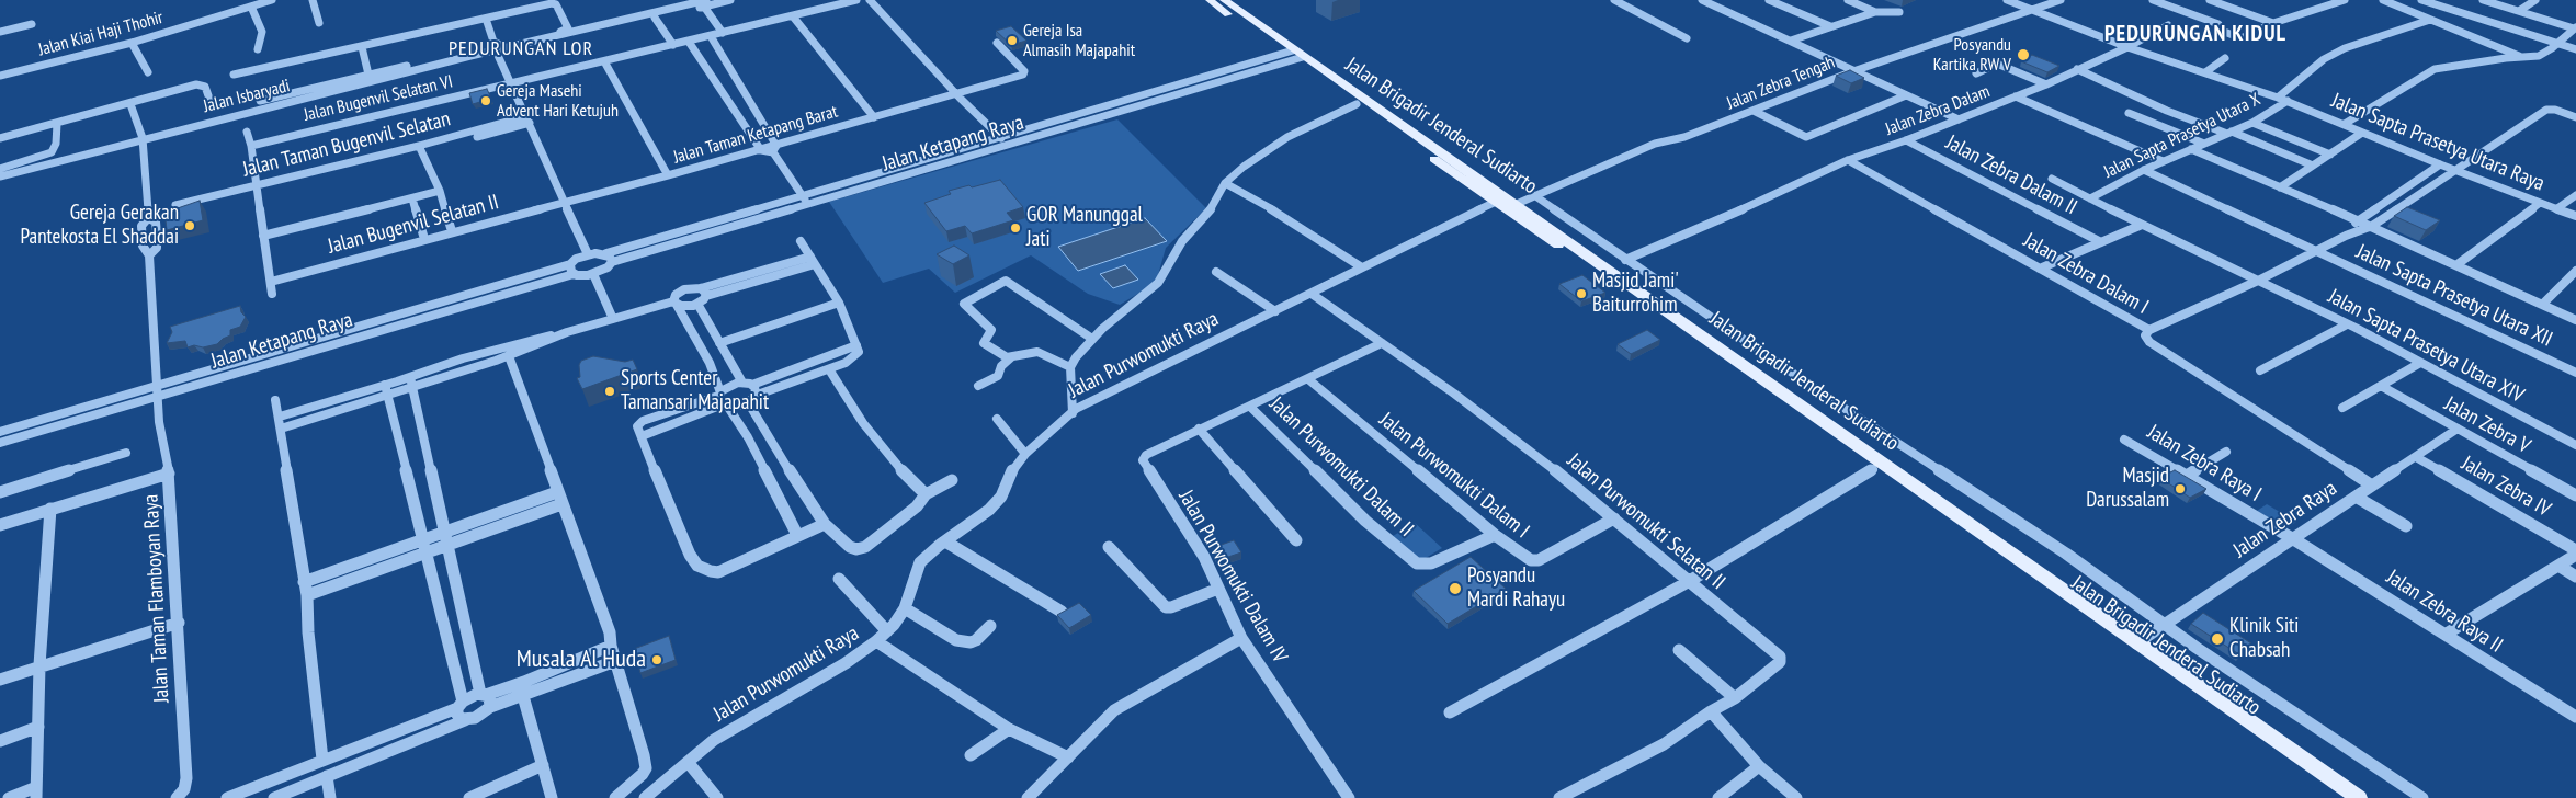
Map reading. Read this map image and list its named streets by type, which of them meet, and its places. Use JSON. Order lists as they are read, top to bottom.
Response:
{
  "streets": {
    "main road": ["Jalan Brigadir Jenderal Sudiarto"],
    "street": [
      "Jalan Kiai Haji Thohir",
      "Jalan Zebra Tengah",
      "Jalan Isbaryadi",
      "Jalan Bugenvil Selatan VI",
      "Jalan Zebra Dalam",
      "Jalan Taman Ketapang Barat",
      "Jalan Sapta Prasetya Utara X",
      "Jalan Sapta Prasetya Utara Raya",
      "Jalan Ketapang Raya",
      "Jalan Taman Bugenvil Selatan",
      "Jalan Zebra Dalam II",
      "Jalan Bugenvil Selatan II",
      "Jalan Zebra Dalam I",
      "Jalan Sapta Prasetya Utara XII",
      "Jalan Sapta Prasetya Utara XIV",
      "Jalan Purwomukti Raya",
      "Jalan Zebra V",
      "Jalan Zebra Raya I",
      "Jalan Purwomukti Dalam II",
      "Jalan Purwomukti Dalam I",
      "Jalan Zebra IV",
      "Jalan Zebra Raya",
      "Jalan Purwomukti Selatan II",
      "Jalan Purwomukti Dalam IV",
      "Jalan Taman Flamboyan Raya",
      "Jalan Zebra Raya II"
    ]
  },
  "crossings": [
    ["Jalan Zebra Tengah", "Jalan Brigadir Jenderal Sudiarto"],
    ["Jalan Zebra Dalam", "Jalan Zebra Dalam II"],
    ["Jalan Zebra Dalam", "Jalan Zebra Dalam I"],
    ["Jalan Brigadir Jenderal Sudiarto", "Jalan Ketapang Raya"],
    ["Jalan Brigadir Jenderal Sudiarto", "Jalan Purwomukti Raya"],
    ["Jalan Brigadir Jenderal Sudiarto", "Jalan Zebra Raya"],
    ["Jalan Taman Ketapang Barat", "Jalan Bugenvil Selatan II"],
    ["Jalan Sapta Prasetya Utara X", "Jalan Sapta Prasetya Utara Raya"],
    ["Jalan Sapta Prasetya Utara X", "Jalan Sapta Prasetya Utara XII"],
    ["Jalan Sapta Prasetya Utara X", "Jalan Sapta Prasetya Utara XIV"],
    ["Jalan Ketapang Raya", "Jalan Taman Flamboyan Raya"],
    ["Jalan Zebra Dalam I", "Jalan Zebra Raya"],
    ["Jalan Purwomukti Raya", "Jalan Purwomukti Selatan II"],
    ["Jalan Zebra V", "Jalan Zebra Raya"],
    ["Jalan Zebra Raya I", "Jalan Zebra Raya"],
    ["Jalan Zebra Raya I", "Jalan Zebra Raya II"],
    ["Jalan Purwomukti Dalam II", "Jalan Purwomukti Dalam I"],
    ["Jalan Purwomukti Dalam I", "Jalan Purwomukti Selatan II"],
    ["Jalan Zebra IV", "Jalan Zebra Raya"],
    ["Jalan Zebra Raya", "Jalan Zebra Raya II"]
  ],
  "districts": ["PEDURUNGAN KIDUL", "PEDURUNGAN LOR"],
  "places": [
    "Gereja Isa Almasih Majapahit",
    "Posyandu Kartika RW V",
    "Gereja Masehi Advent Hari Ketujuh",
    "Gereja Gerakan Pantekosta El Shaddai",
    "GOR Manunggal Jati",
    "Masjid Jami' Baiturrohim",
    "Sports Center Tamansari Majapahit",
    "Masjid Darussalam",
    "Posyandu Mardi Rahayu",
    "Klinik Siti Chabsah",
    "Musala Al Huda"
  ]
}
